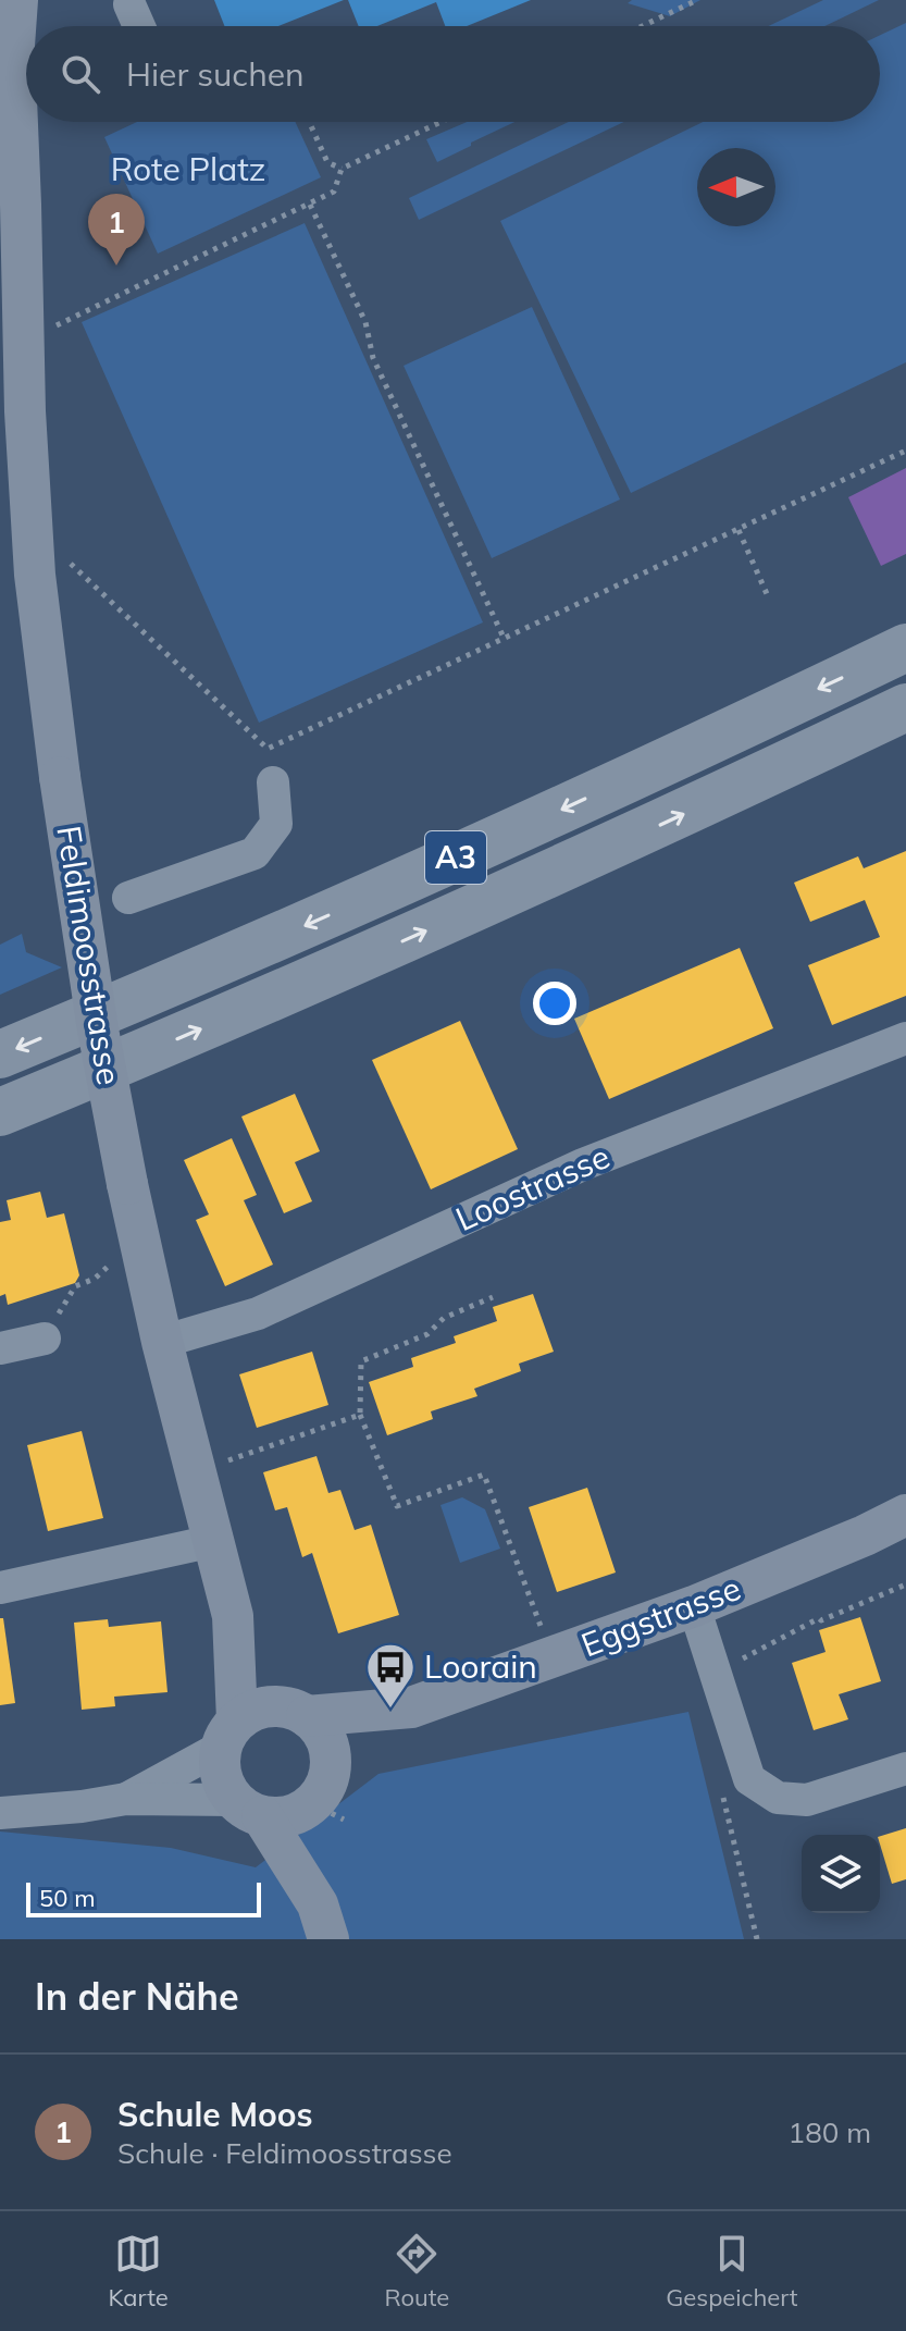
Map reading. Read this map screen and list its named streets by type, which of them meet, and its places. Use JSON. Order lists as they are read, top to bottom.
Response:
{
  "streets": {
    "highway": ["A3"],
    "main road": ["Feldimoosstrasse", "Eggstrasse"],
    "street": ["Loostrasse"]
  },
  "crossings": [
    ["Feldimoosstrasse", "Loostrasse"],
    ["Feldimoosstrasse", "Eggstrasse"]
  ],
  "parks": ["Rote Platz"],
  "places": {
    "bus stop": ["Loorain"]
  },
  "scale_bar": "50 m",
  "north": "left",
  "page": {
    "search": "Hier suchen",
    "pins": "1",
    "scale": "50 m",
    "heading": "In der Nähe",
    "list": [
      {
        "mark": "1",
        "name": "Schule Moos",
        "note": "Schule · Feldimoosstrasse",
        "value": "180 m"
      }
    ],
    "nav": ["Karte", "Route", "Gespeichert"]
  }
}
